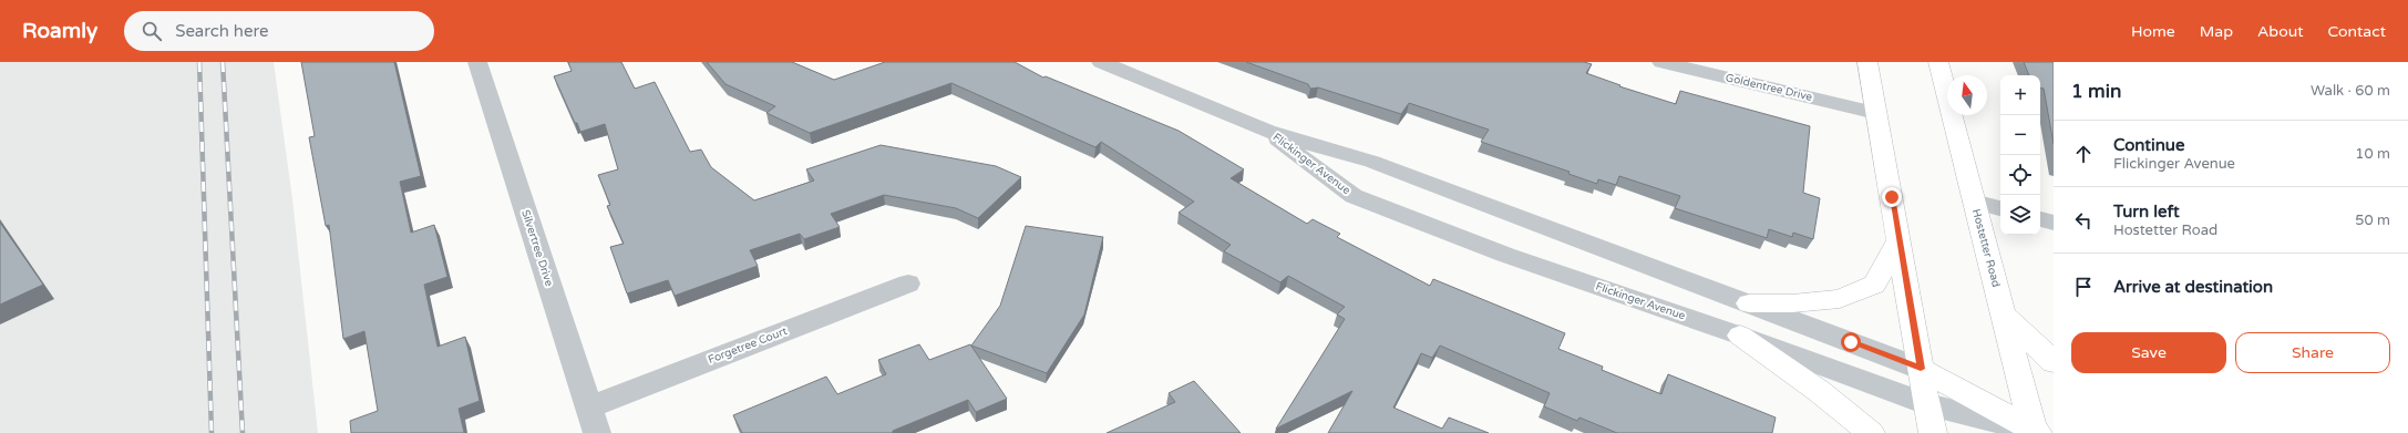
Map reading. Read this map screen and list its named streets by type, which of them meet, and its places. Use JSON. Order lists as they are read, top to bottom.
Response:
{
  "streets": {
    "main road": ["Flickinger Avenue", "Hostetter Road"],
    "street": ["Goldentree Drive", "Silvertree Drive", "Forgetree Court"]
  },
  "crossings": [
    ["Flickinger Avenue", "Hostetter Road"],
    ["Silvertree Drive", "Forgetree Court"]
  ],
  "north": "top",
  "page": {
    "header": "Roamly",
    "search": "Search here",
    "nav": [
      "Home",
      "Map",
      "About",
      "Contact"
    ],
    "heading": ["1 min", "Walk · 60 m"],
    "map_buttons": ["+", "−"],
    "list": [
      ["Continue", "Flickinger Avenue", "10 m"],
      ["Turn left", "Hostetter Road", "50 m"],
      "Arrive at destination"
    ],
    "buttons": ["Save", "Share"]
  }
}
